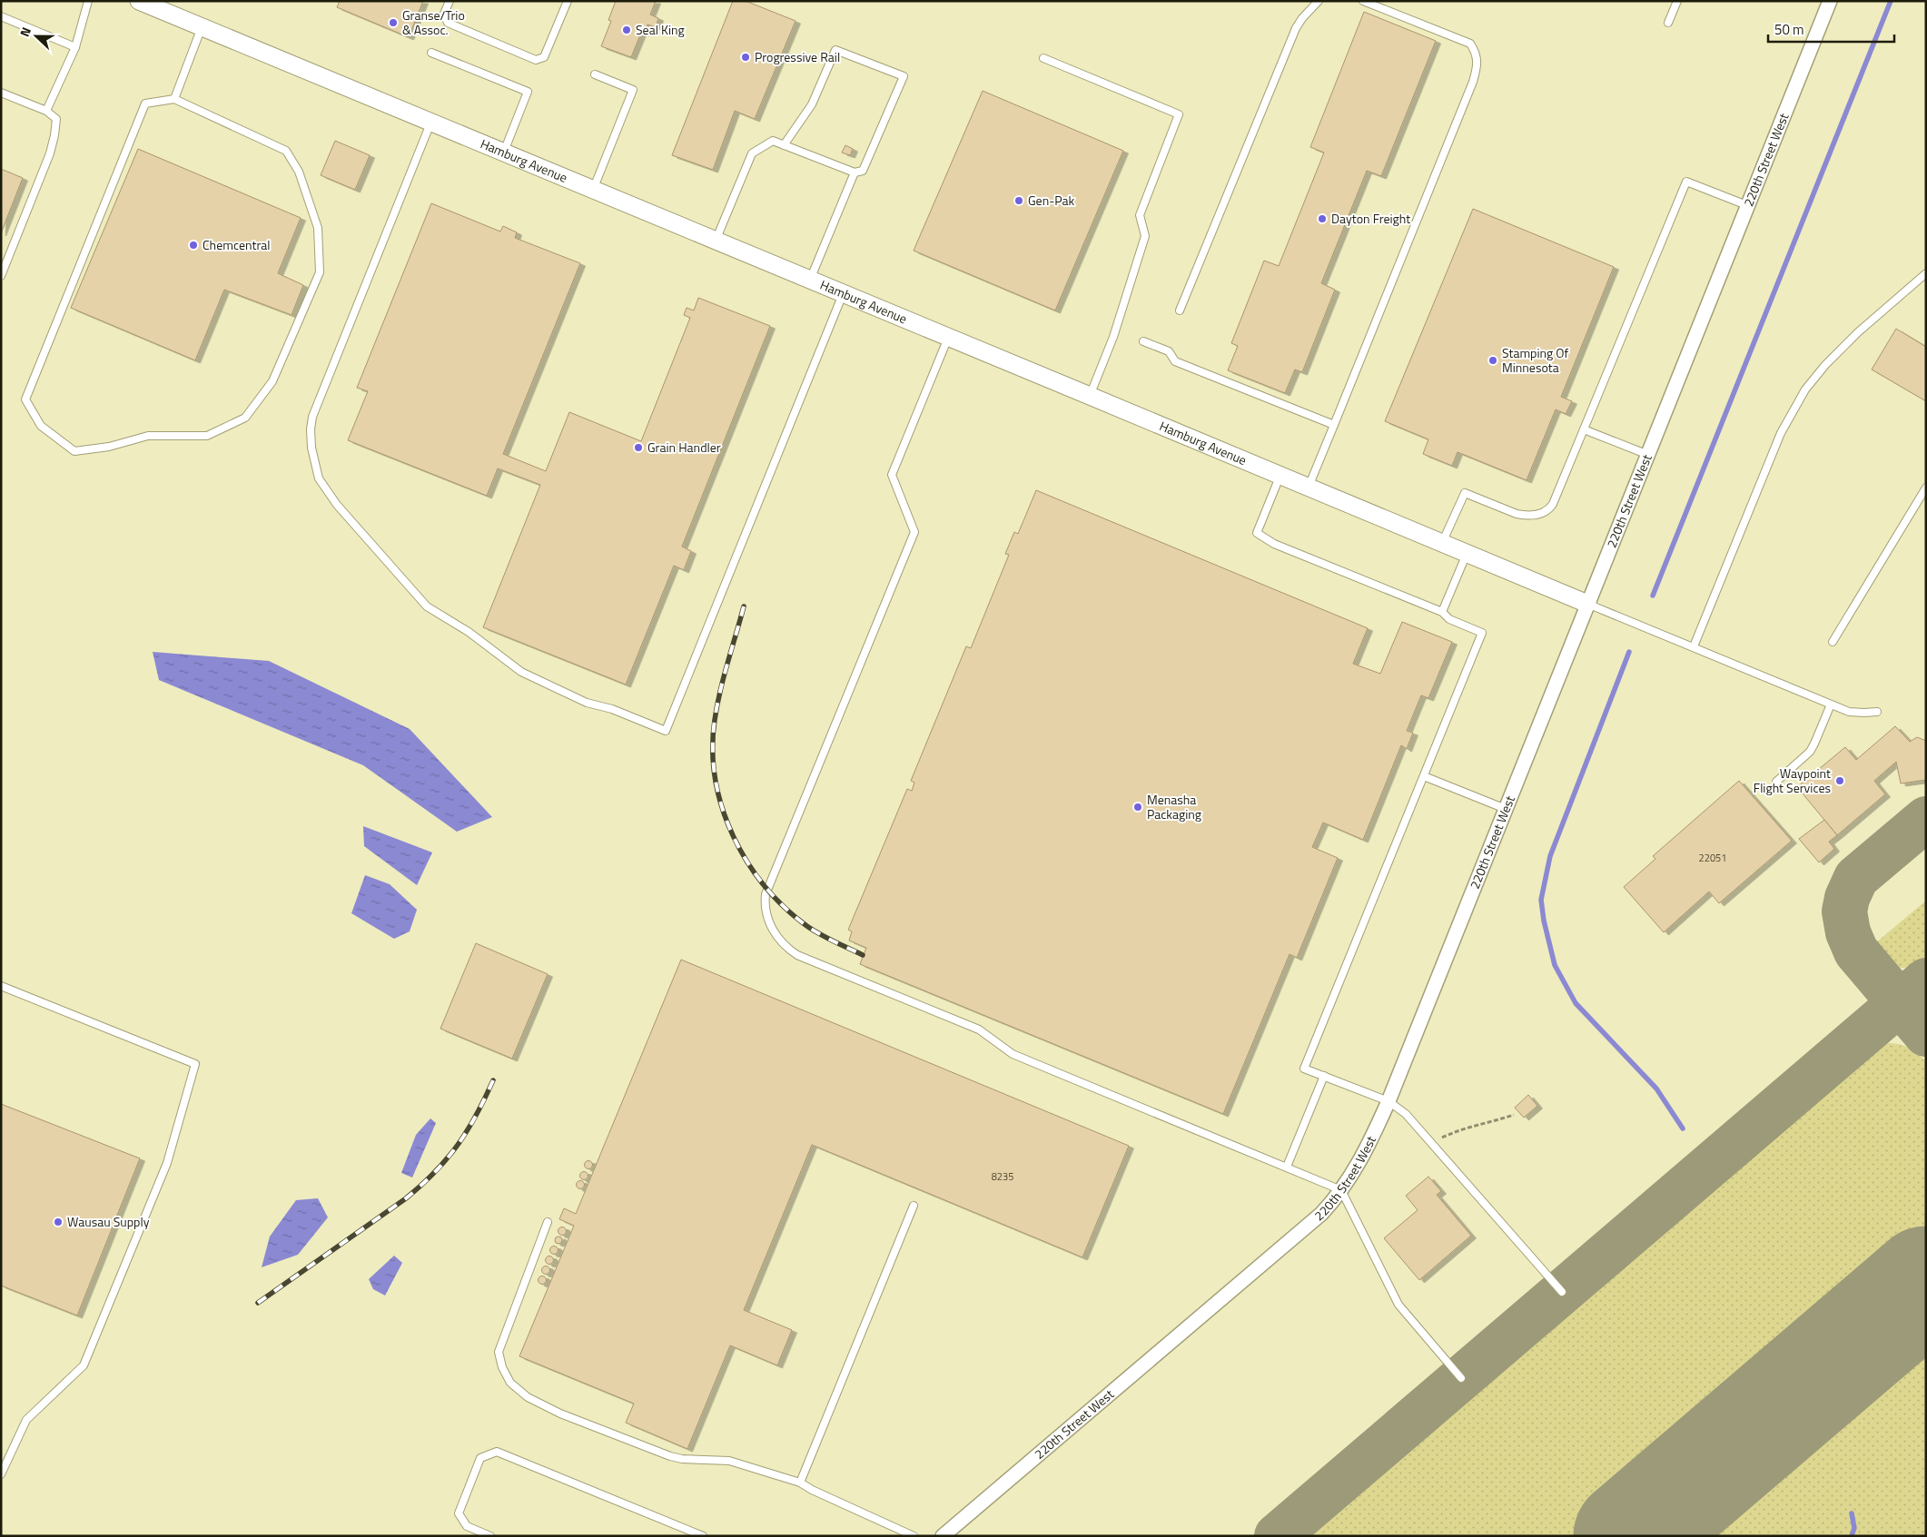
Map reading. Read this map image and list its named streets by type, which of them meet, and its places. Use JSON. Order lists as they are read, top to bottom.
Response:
{
  "streets": {
    "street": ["Hamburg Avenue", "220th Street West"]
  },
  "crossings": [
    ["Hamburg Avenue", "220th Street West"]
  ],
  "places": [
    "Granse/Trio & Assoc.",
    "Seal King",
    "Progressive Rail",
    "Gen-Pak",
    "Dayton Freight",
    "Chemcentral",
    "Stamping Of Minnesota",
    "Grain Handler",
    "Waypoint Flight Services",
    "Menasha Packaging",
    "Wausau Supply"
  ],
  "house_numbers": ["22051", "8235"],
  "scale_bar": "50 m",
  "north": "left"
}
